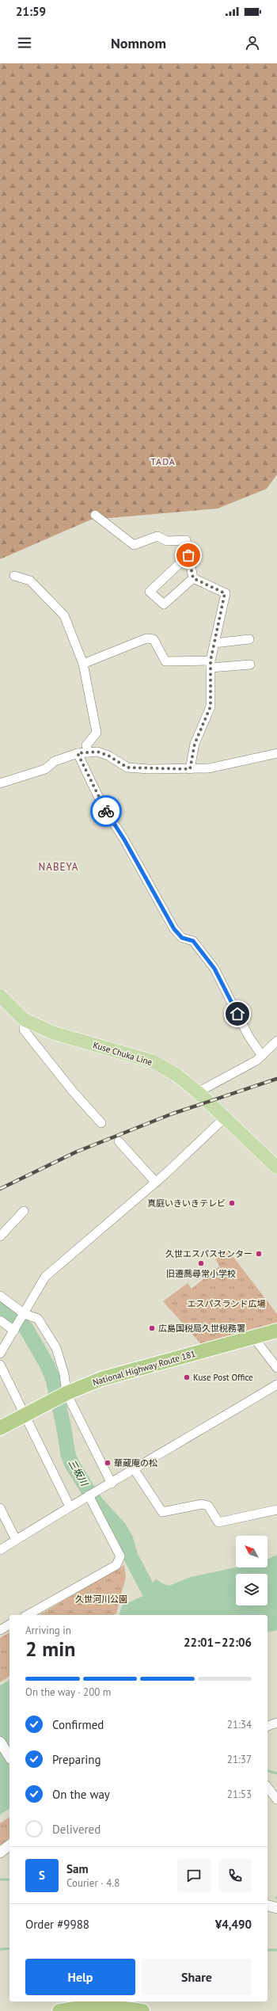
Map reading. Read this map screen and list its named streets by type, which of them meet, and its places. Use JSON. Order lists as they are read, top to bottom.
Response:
{
  "streets": {
    "highway": ["National Highway Route 181"],
    "main road": ["Kuse Chuka Line"]
  },
  "districts": ["TADA", "NABEYA"],
  "water": ["三坂川"],
  "parks": ["エスパスランド広場", "久世河川公園"],
  "places": [
    "真庭いきいきテレビ",
    "久世エスパスセンター",
    "旧遷喬尋常小学校",
    "広島国税局久世税務署",
    "Kuse Post Office",
    "華蔵庵の松"
  ],
  "north": "top left",
  "page": {
    "status": "21:59",
    "header": "Nomnom",
    "heading": ["2 min", "Arriving in", "22:01–22:06"],
    "panel": [
      "Sam",
      "Courier · 4.8",
      "Order #9988",
      "¥4,490"
    ],
    "bar": "On the way · 200 m",
    "list": [
      ["Confirmed", "21:34"],
      ["Preparing", "21:37"],
      ["On the way", "21:53"],
      "Delivered"
    ],
    "round": "S",
    "buttons": ["Help", "Share"]
  }
}
